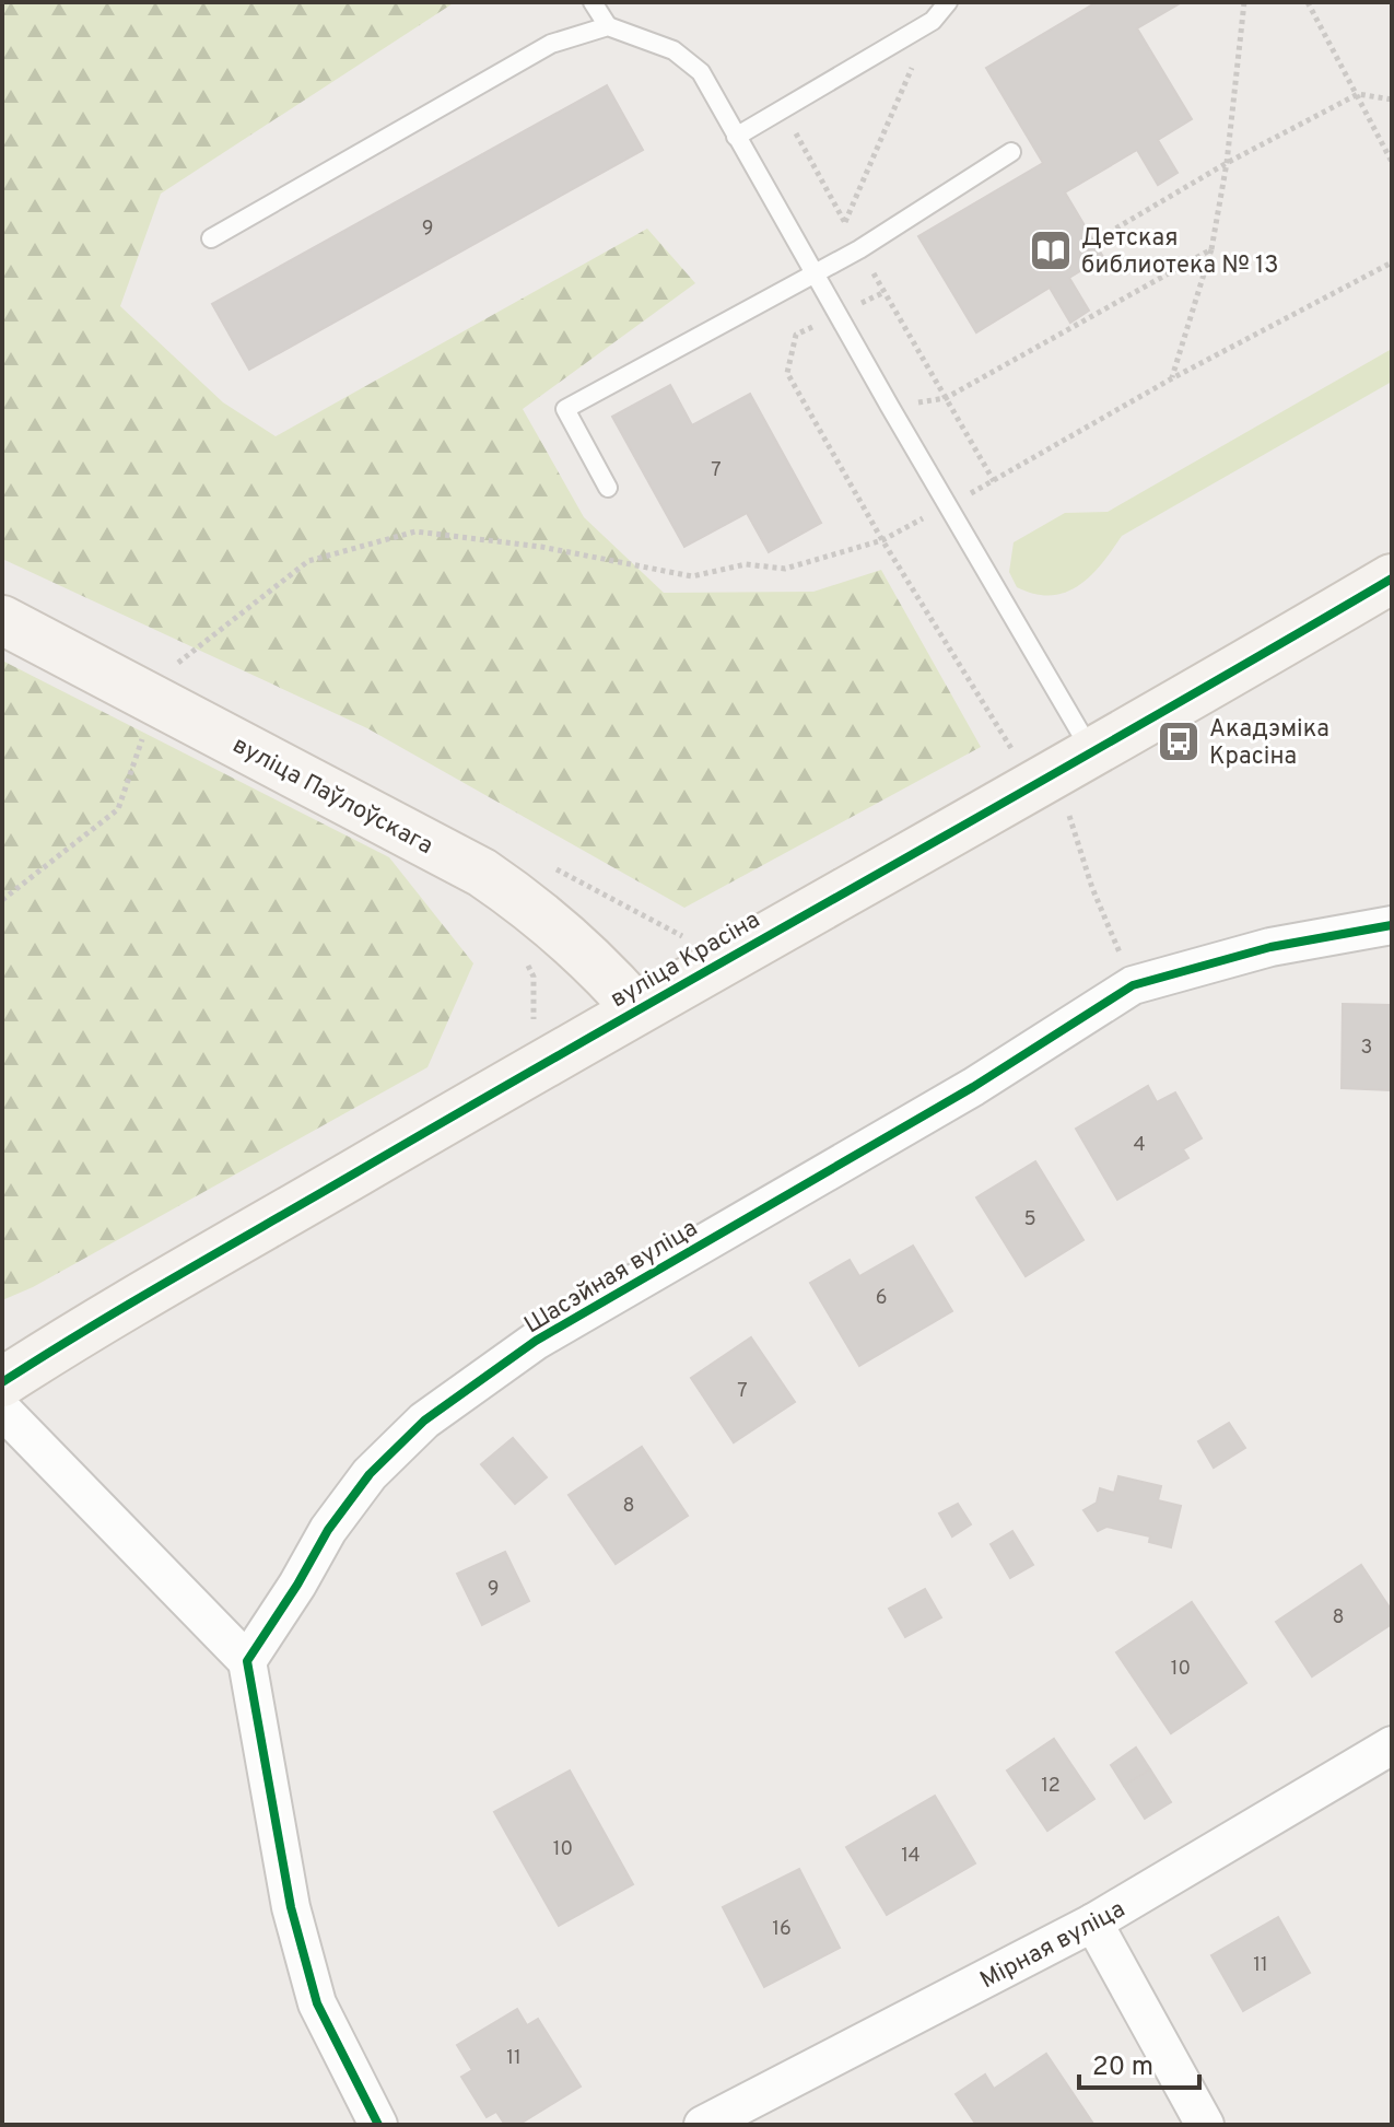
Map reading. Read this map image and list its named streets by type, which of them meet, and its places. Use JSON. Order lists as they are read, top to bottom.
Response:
{
  "streets": {
    "street": [
      "вуліца Паўлоўскага",
      "вуліца Красіна",
      "Шасэйная вуліца",
      "Мірная вуліца"
    ]
  },
  "crossings": [
    ["вуліца Паўлоўскага", "вуліца Красіна"]
  ],
  "places": {
    "library": ["Детская библиотека № 13"],
    "bus stop": ["Акадэміка Красіна"]
  },
  "house_numbers": [
    "9",
    "7",
    "3",
    "4",
    "5",
    "6",
    "7",
    "8",
    "9",
    "8",
    "10",
    "12",
    "10",
    "14",
    "16",
    "11",
    "11"
  ],
  "scale_bar": "20 m"
}
